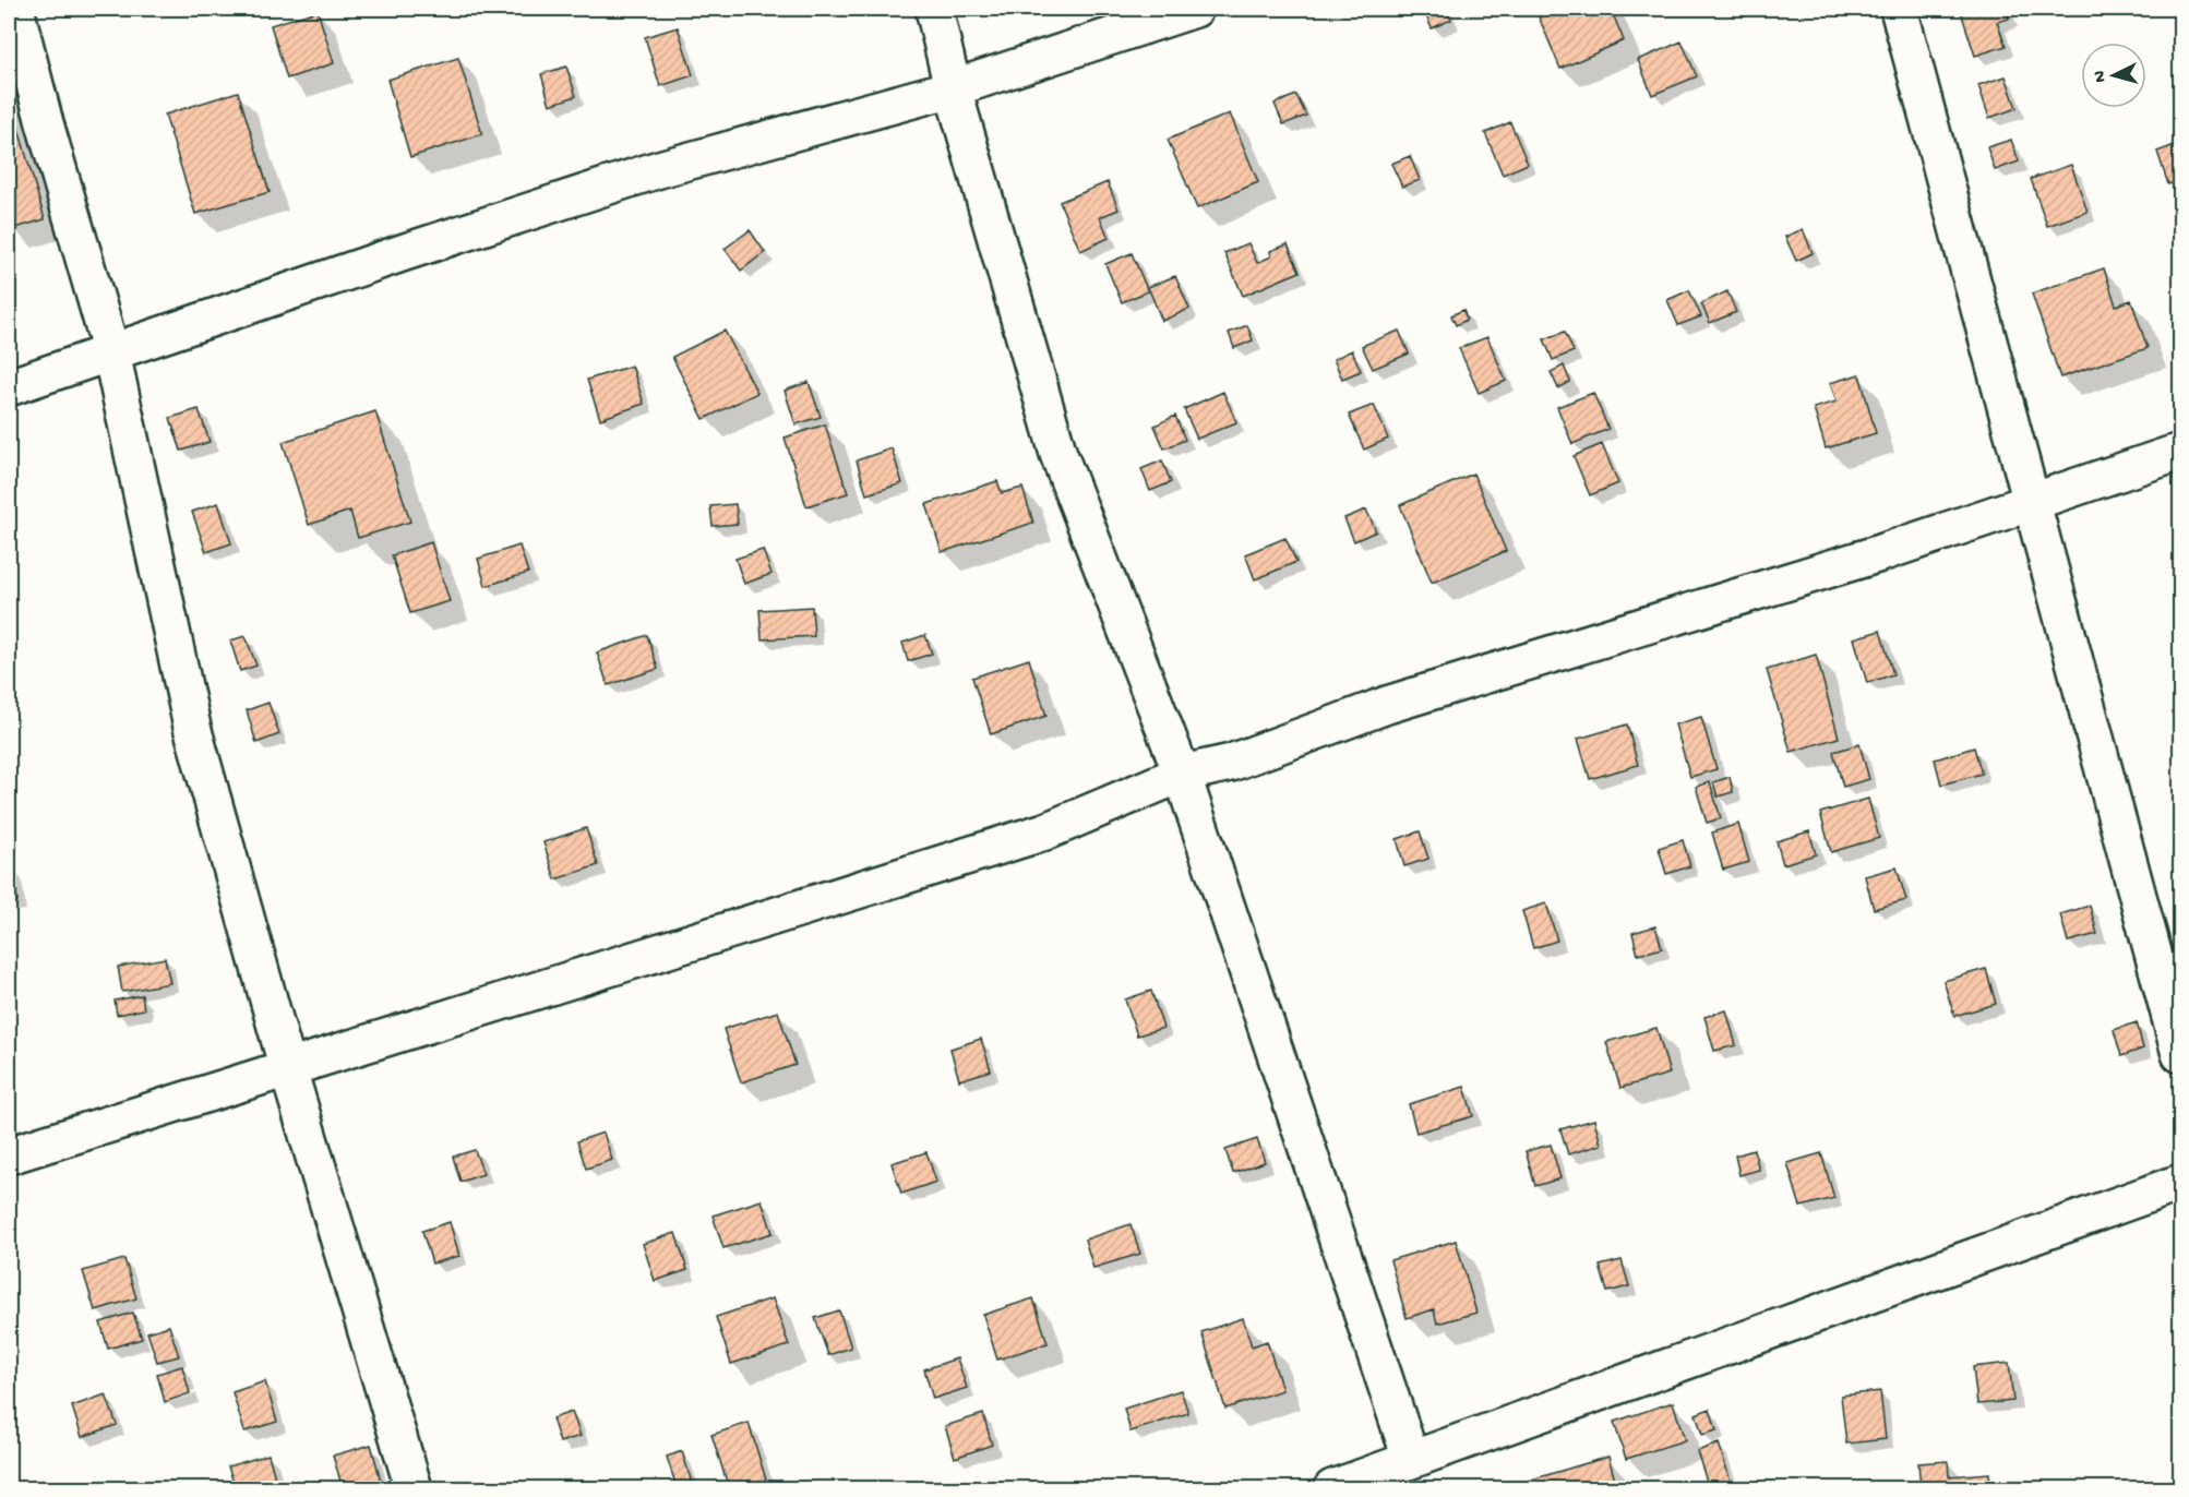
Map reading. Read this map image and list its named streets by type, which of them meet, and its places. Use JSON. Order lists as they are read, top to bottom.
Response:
{
  "north": "left"
}
